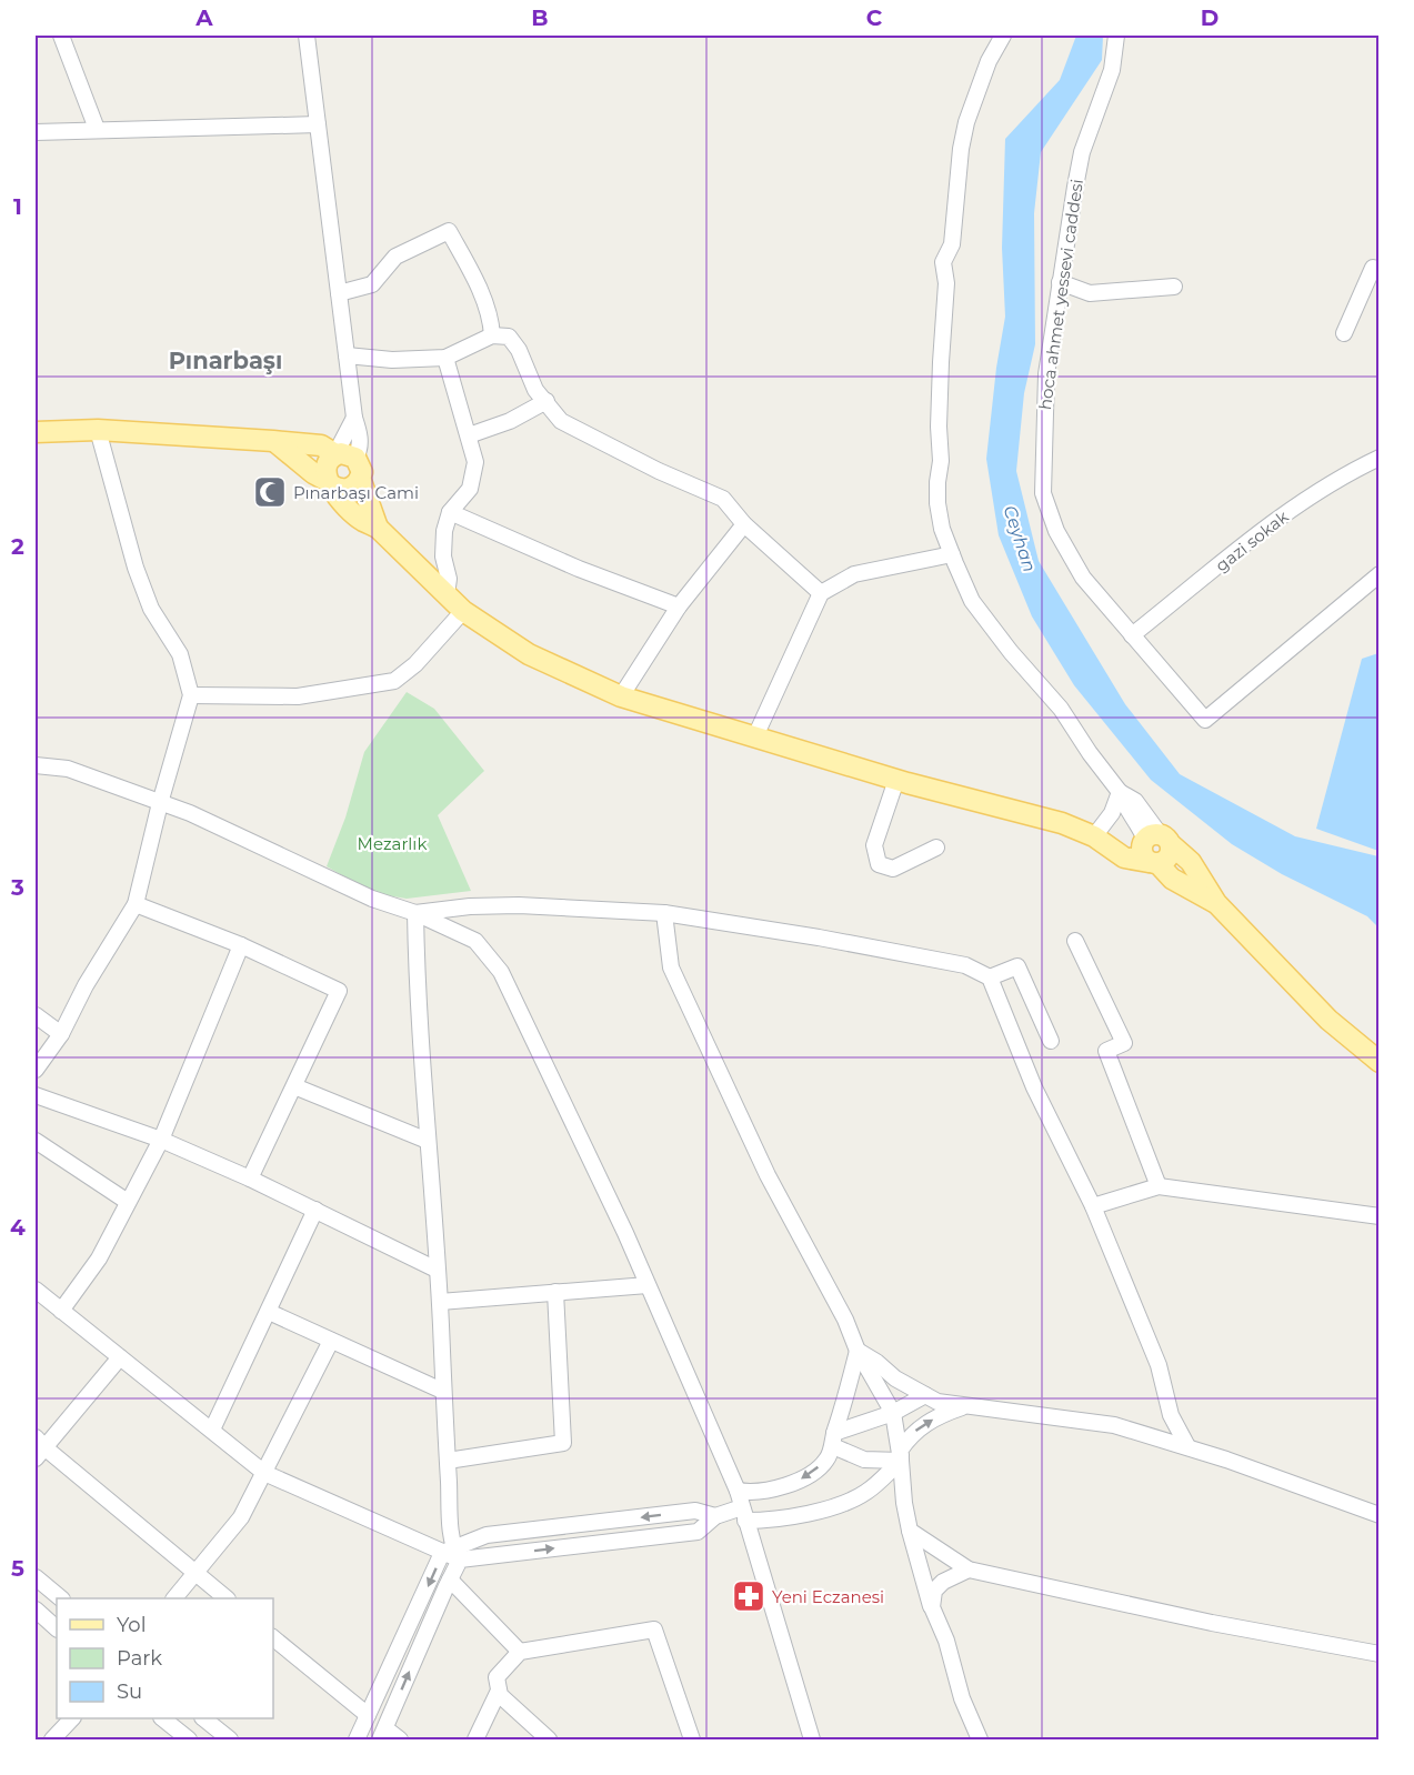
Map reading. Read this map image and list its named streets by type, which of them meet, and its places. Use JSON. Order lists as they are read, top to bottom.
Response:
{
  "streets": {
    "street": ["hoca ahmet yessevi caddesi", "gazi sokak"]
  },
  "crossings": [
    ["hoca ahmet yessevi caddesi", "gazi sokak"]
  ],
  "districts": ["Pınarbaşı"],
  "water": ["Ceyhan"],
  "parks": ["Mezarlık"],
  "places": {
    "mosque": ["Pınarbaşı Cami"],
    "pharmacy": ["Yeni Eczanesi"]
  },
  "legend": ["Yol", "Park", "Su"],
  "grid": {
    "columns": [
      "A",
      "B",
      "C",
      "D"
    ],
    "rows": [
      "1",
      "2",
      "3",
      "4",
      "5"
    ]
  }
}
